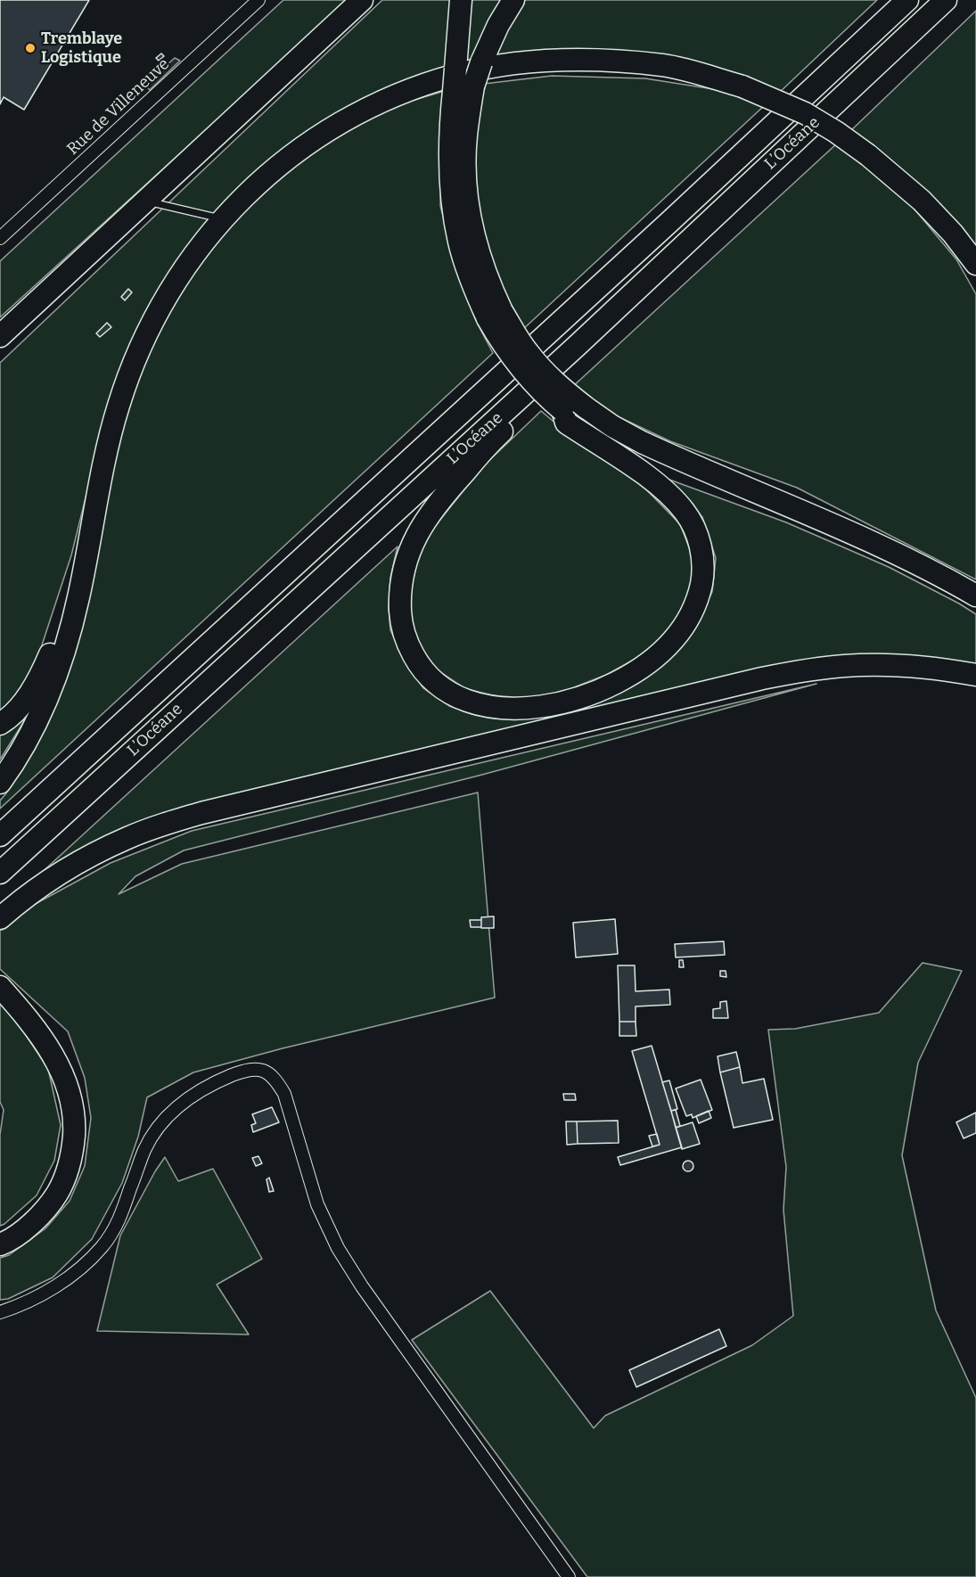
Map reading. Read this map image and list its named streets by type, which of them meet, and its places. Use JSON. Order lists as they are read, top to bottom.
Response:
{
  "streets": {
    "highway": ["L’Océane"],
    "street": ["Rue de Villeneuve"]
  },
  "places": ["Tremblaye Logistique"]
}
